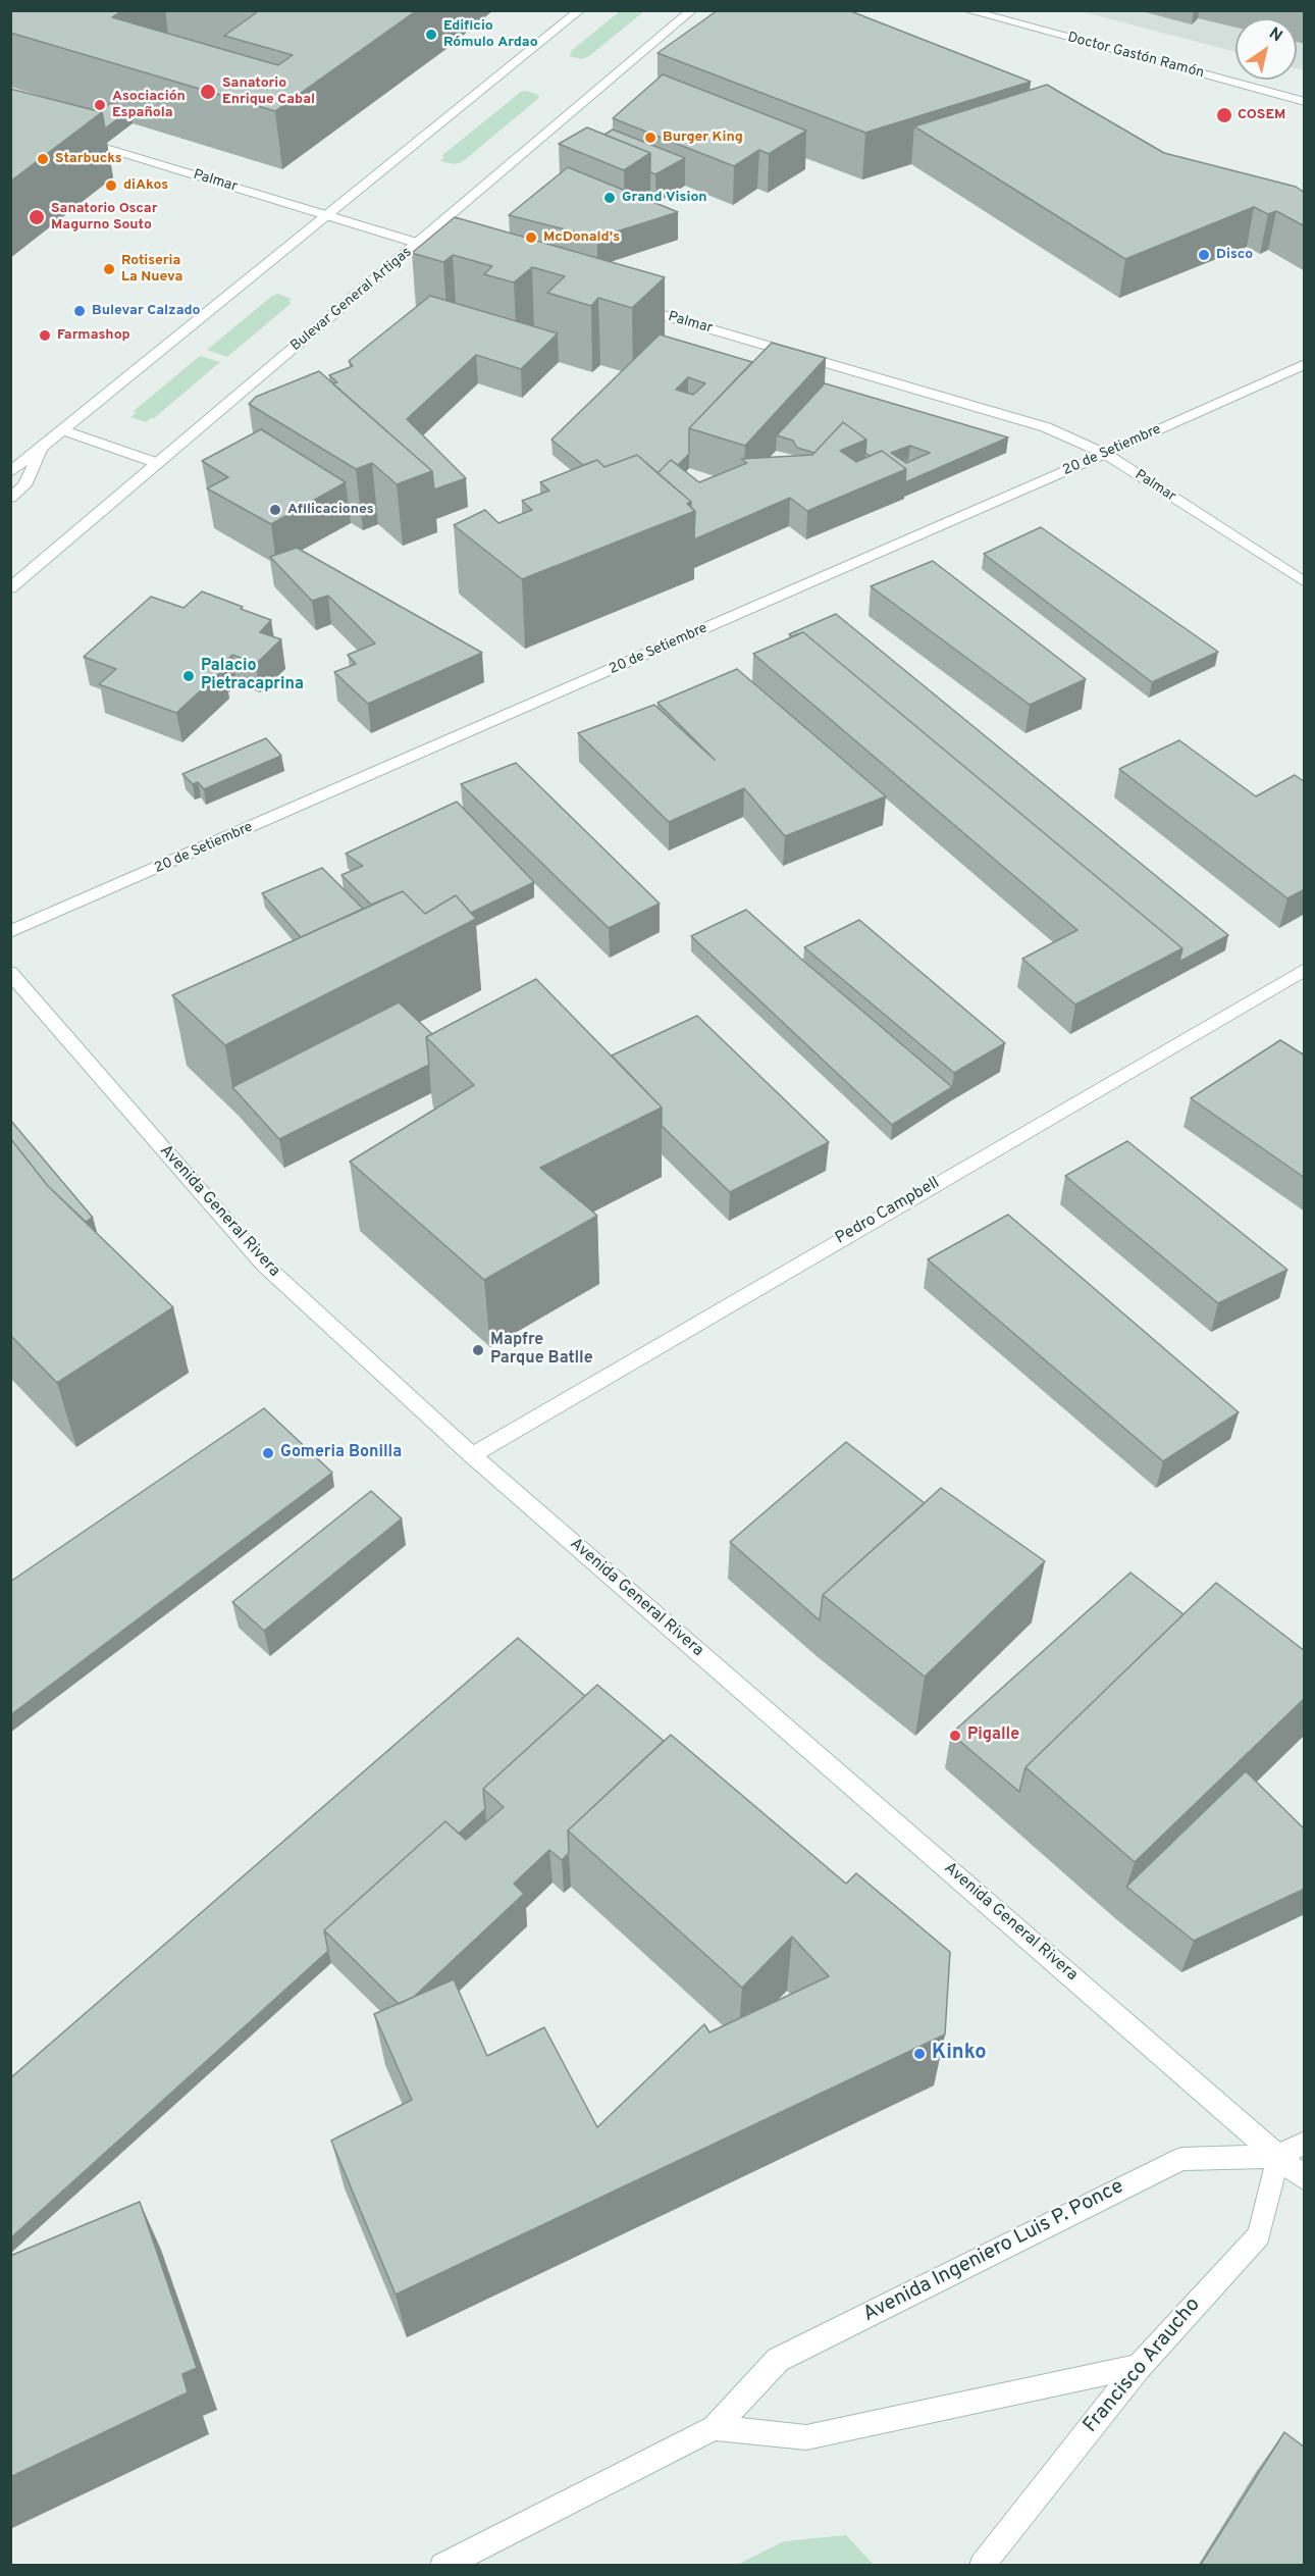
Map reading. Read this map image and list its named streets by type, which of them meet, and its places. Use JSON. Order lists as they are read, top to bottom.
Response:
{
  "streets": {
    "street": [
      "Doctor Gastón Ramón",
      "Palmar",
      "Bulevar General Artigas",
      "20 de Setiembre",
      "Avenida General Rivera",
      "Pedro Campbell",
      "Avenida Ingeniero Luis P. Ponce",
      "Francisco Araucho"
    ]
  },
  "crossings": [
    ["Palmar", "Bulevar General Artigas"],
    ["Palmar", "20 de Setiembre"],
    ["Avenida General Rivera", "Pedro Campbell"],
    ["Avenida General Rivera", "Avenida Ingeniero Luis P. Ponce"],
    ["Avenida General Rivera", "Francisco Araucho"],
    ["Avenida Ingeniero Luis P. Ponce", "Francisco Araucho"]
  ],
  "places": [
    "Edificio Rómulo Ardao",
    "Sanatorio Enrique Cabal",
    "Asociación Española",
    "COSEM",
    "Burger King",
    "Starbucks",
    "diAkos",
    "Grand Vision",
    "Sanatorio Oscar Magurno Souto",
    "McDonald's",
    "Disco",
    "Rotiseria La Nueva",
    "Bulevar Calzado",
    "Farmashop",
    "Afilicaciones",
    "Palacio Pietracaprina",
    "Mapfre Parque Batlle",
    "Gomeria Bonilla",
    "Pigalle",
    "Kinko"
  ],
  "north": "top right"
}
